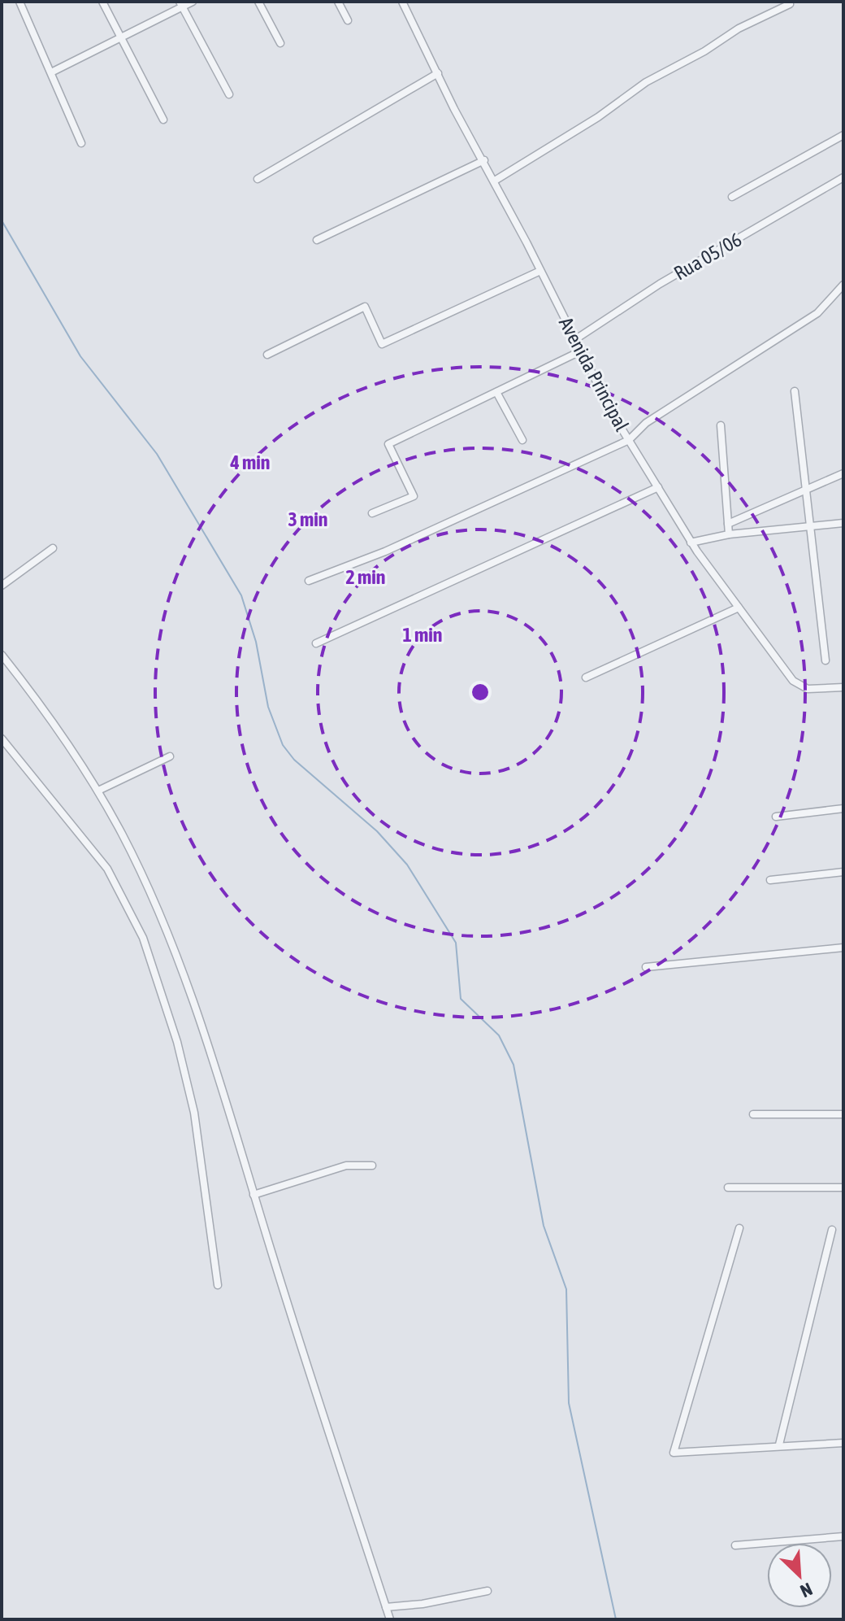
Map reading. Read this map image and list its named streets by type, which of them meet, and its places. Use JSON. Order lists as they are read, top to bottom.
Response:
{
  "streets": {
    "street": ["Rua 05/06", "Avenida Principal"]
  },
  "crossings": [
    ["Rua 05/06", "Avenida Principal"]
  ],
  "north": "bottom right",
  "rings": [
    "4 min",
    "3 min",
    "2 min",
    "1 min"
  ]
}
